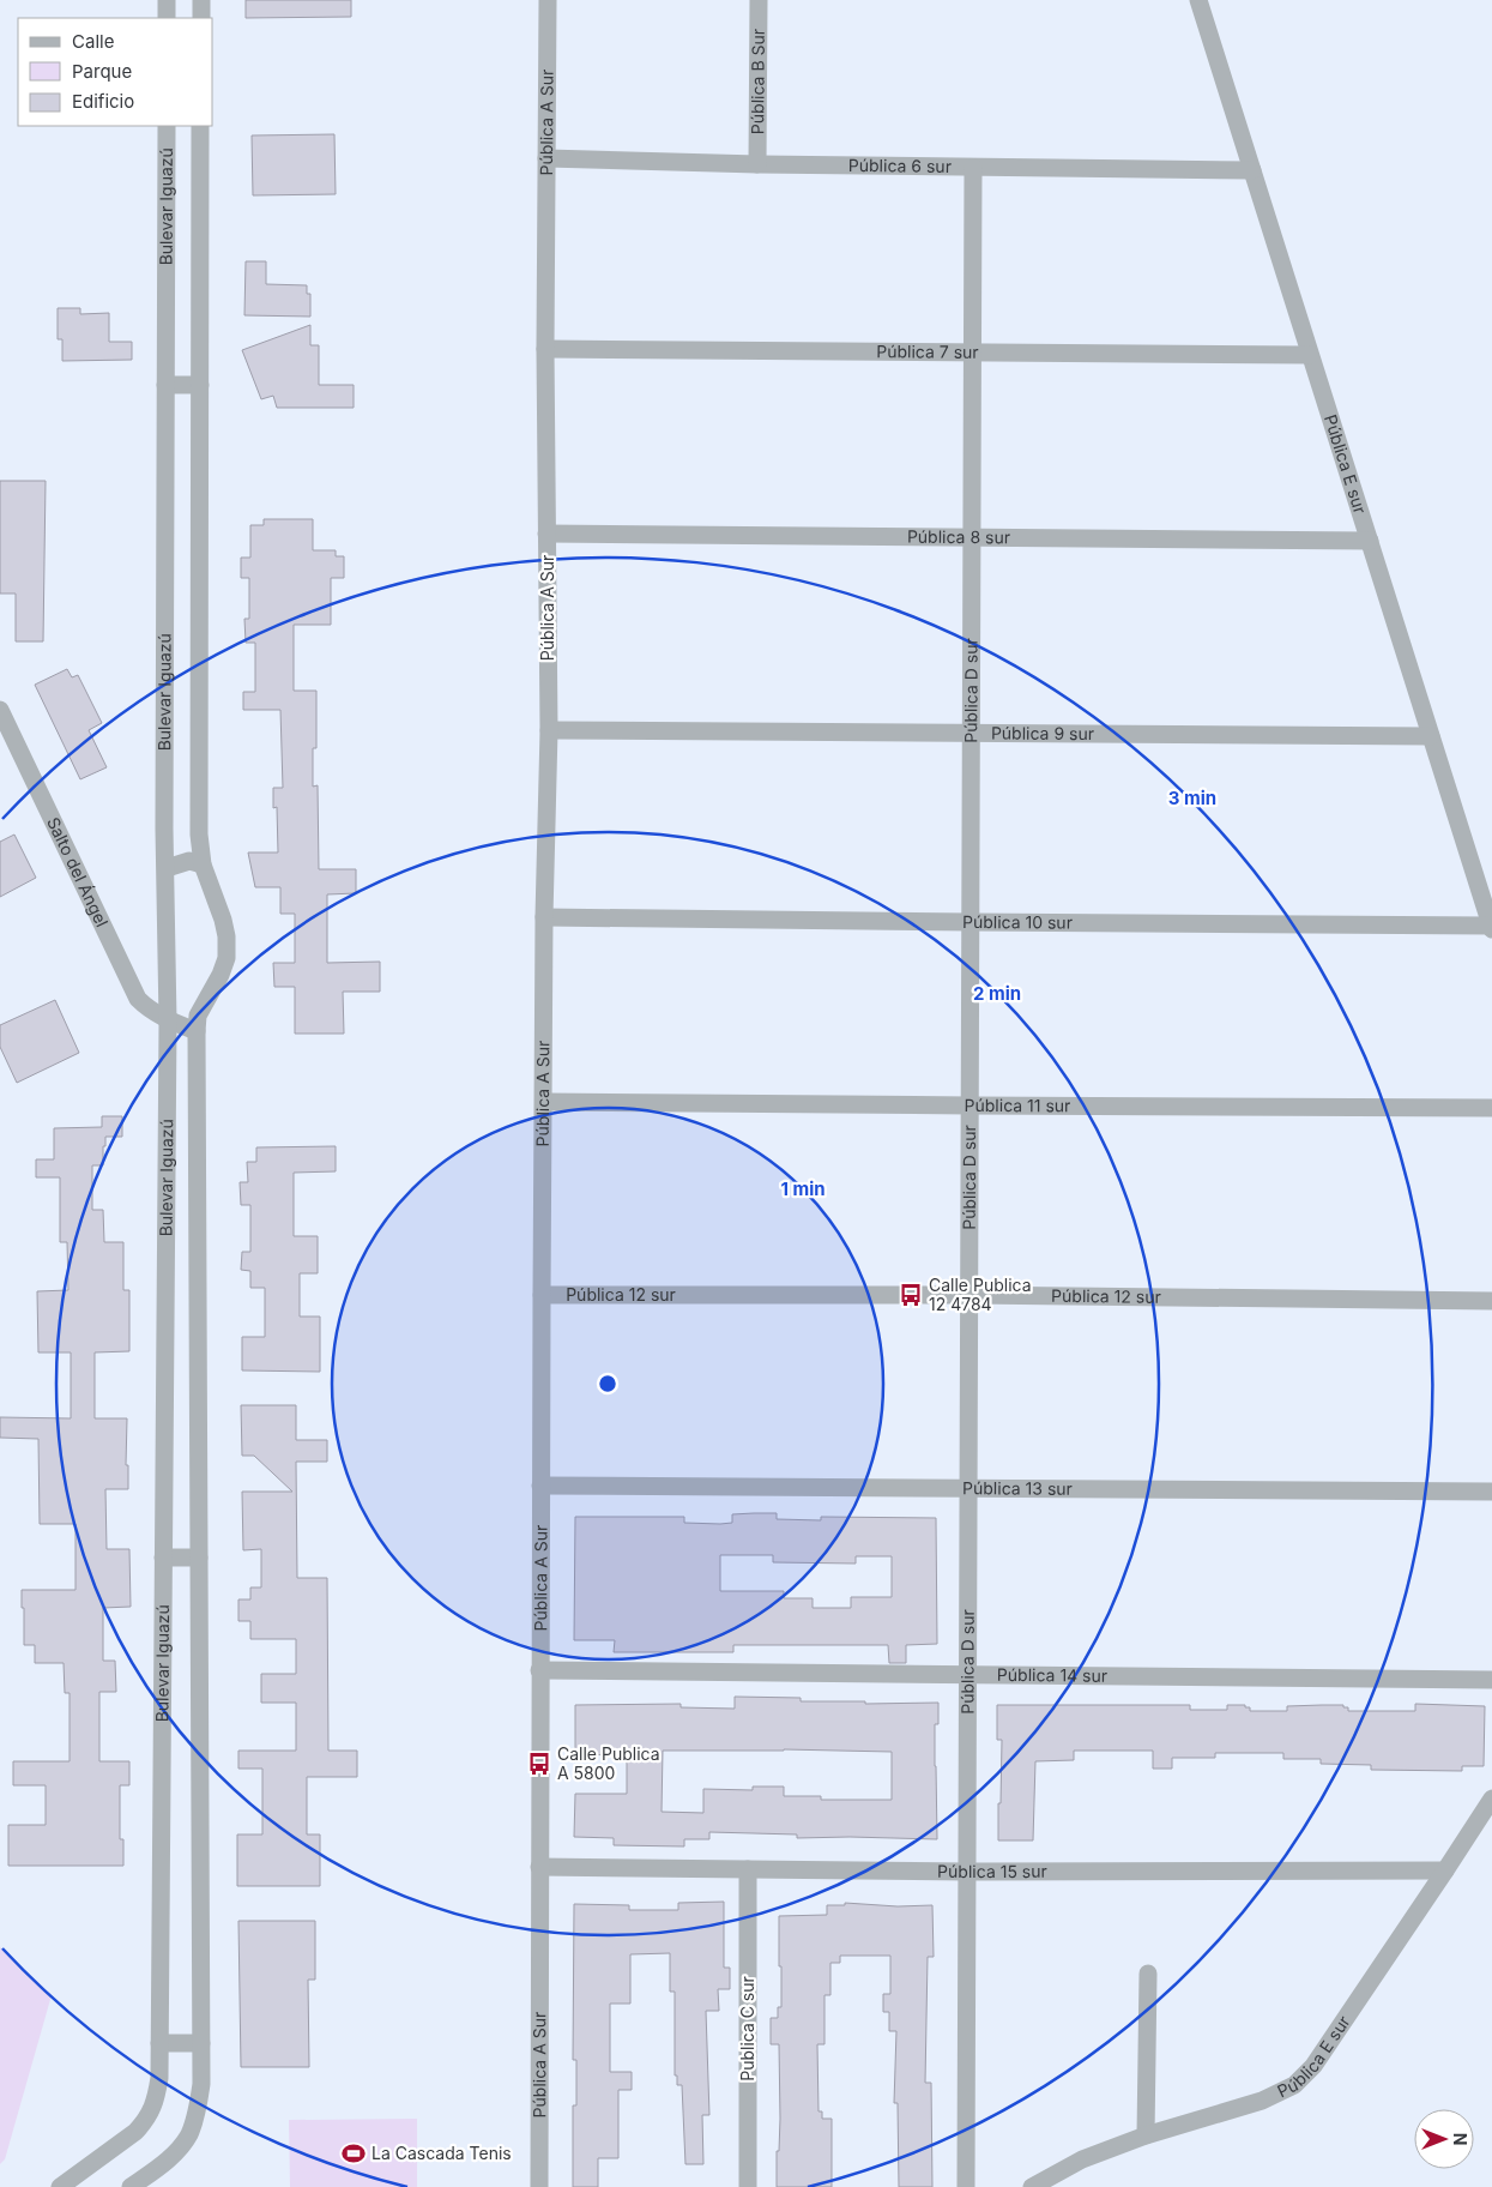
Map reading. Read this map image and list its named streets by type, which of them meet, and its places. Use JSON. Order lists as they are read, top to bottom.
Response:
{
  "streets": {
    "street": [
      "Pública B Sur",
      "Pública A Sur",
      "Pública 6 sur",
      "Bulevar Iguazú",
      "Pública 7 sur",
      "Pública E sur",
      "Pública 8 sur",
      "Pública D sur",
      "Pública 9 sur",
      "Salto del Ángel",
      "Pública 10 sur",
      "Pública 11 sur",
      "Pública 12 sur",
      "Pública 13 sur",
      "Pública 14 sur",
      "Pública 15 sur",
      "Publica C sur"
    ]
  },
  "crossings": [
    ["Pública B Sur", "Pública 6 sur"],
    ["Pública A Sur", "Pública 6 sur"],
    ["Pública A Sur", "Pública 7 sur"],
    ["Pública A Sur", "Pública 8 sur"],
    ["Pública A Sur", "Pública 9 sur"],
    ["Pública A Sur", "Pública 10 sur"],
    ["Pública A Sur", "Pública 11 sur"],
    ["Pública A Sur", "Pública 12 sur"],
    ["Pública A Sur", "Pública 13 sur"],
    ["Pública A Sur", "Pública 14 sur"],
    ["Pública A Sur", "Pública 15 sur"],
    ["Pública 6 sur", "Pública E sur"],
    ["Pública 6 sur", "Pública D sur"],
    ["Bulevar Iguazú", "Salto del Ángel"],
    ["Pública 7 sur", "Pública E sur"],
    ["Pública 7 sur", "Pública D sur"],
    ["Pública E sur", "Pública 8 sur"],
    ["Pública E sur", "Pública 9 sur"],
    ["Pública E sur", "Pública 10 sur"],
    ["Pública E sur", "Pública 15 sur"],
    ["Pública 8 sur", "Pública D sur"],
    ["Pública D sur", "Pública 9 sur"],
    ["Pública D sur", "Pública 10 sur"],
    ["Pública D sur", "Pública 11 sur"],
    ["Pública D sur", "Pública 12 sur"],
    ["Pública D sur", "Pública 13 sur"],
    ["Pública D sur", "Pública 14 sur"],
    ["Pública D sur", "Pública 15 sur"],
    ["Pública 15 sur", "Publica C sur"]
  ],
  "places": {
    "bus stop": ["Calle Publica 12 4784", "Calle Publica A 5800"],
    "sports": ["La Cascada Tenis"]
  },
  "legend": ["Calle", "Parque", "Edificio"],
  "north": "right",
  "rings": ["3 min", "2 min", "1 min"]
}
